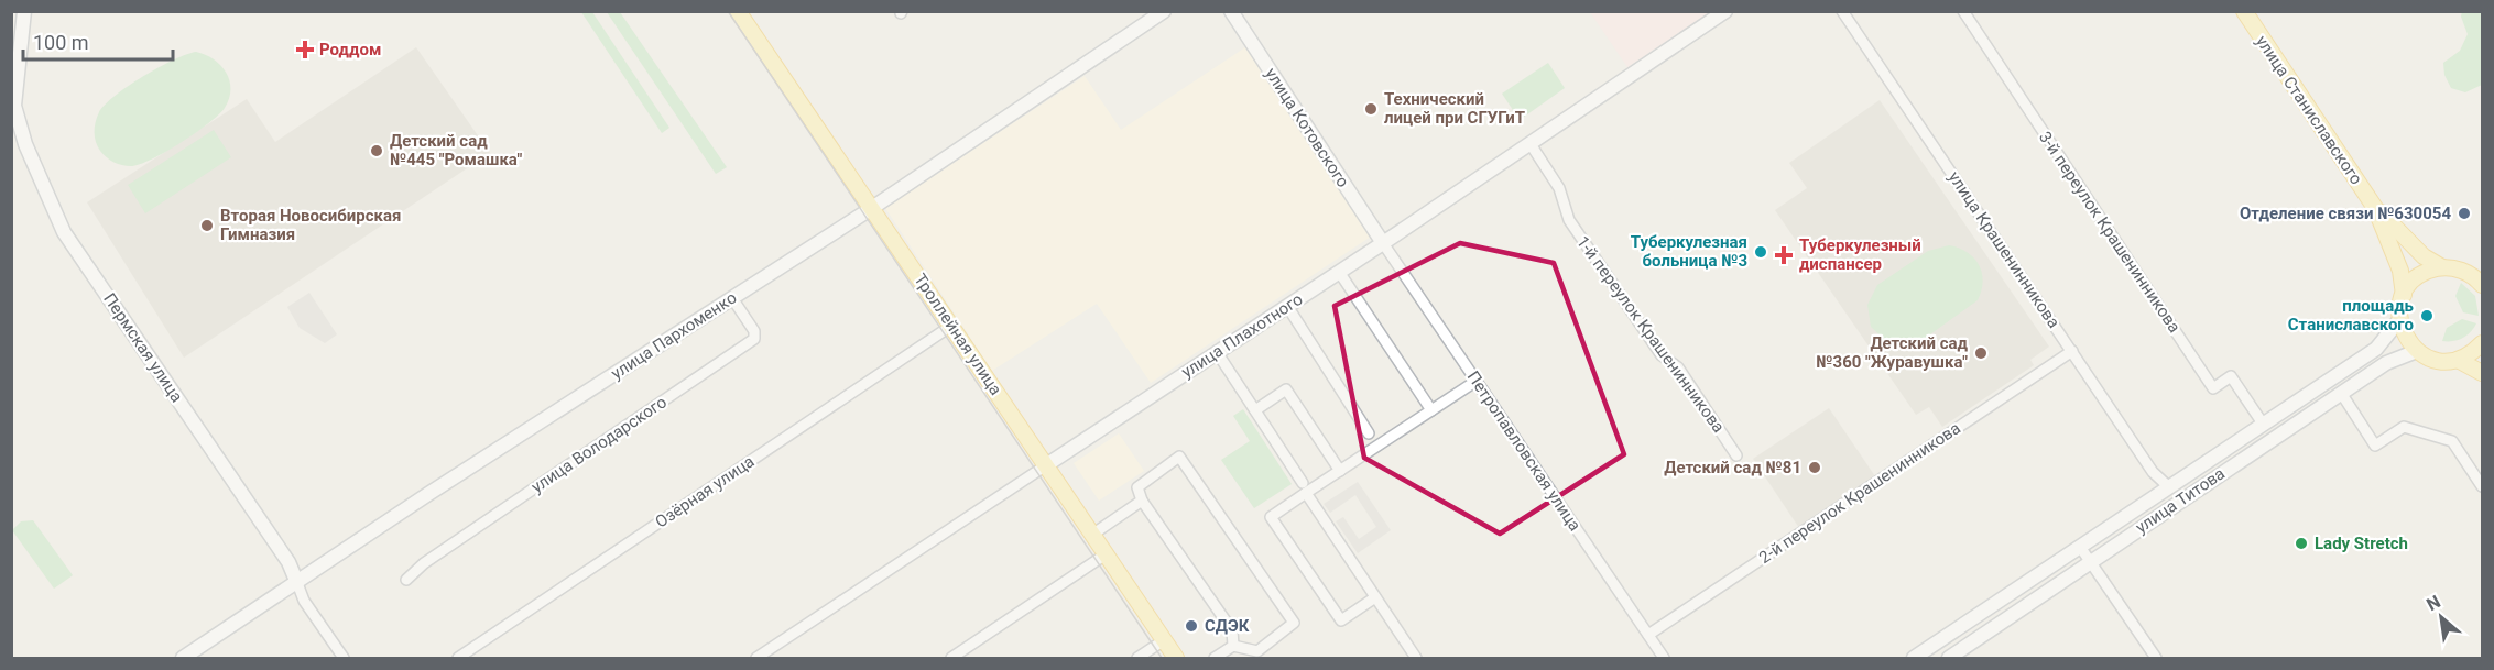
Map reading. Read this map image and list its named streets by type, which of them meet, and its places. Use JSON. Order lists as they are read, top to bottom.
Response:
{
  "streets": {
    "main road": ["улица Станиславского", "Троллейная улица"],
    "street": [
      "улица Котовского",
      "3-й переулок Крашенинникова",
      "улица Крашенинникова",
      "1-й переулок Крашенинникова",
      "улица Пархоменко",
      "улица Плахотного",
      "Пермская улица",
      "улица Володарского",
      "Петропавловская улица",
      "Озёрная улица",
      "2-й переулок Крашенинникова",
      "улица Титова"
    ]
  },
  "crossings": [
    ["улица Котовского", "улица Плахотного"],
    ["улица Котовского", "Петропавловская улица"],
    ["3-й переулок Крашенинникова", "улица Титова"],
    ["улица Крашенинникова", "2-й переулок Крашенинникова"],
    ["улица Крашенинникова", "улица Титова"],
    ["Троллейная улица", "улица Пархоменко"],
    ["Троллейная улица", "улица Плахотного"],
    ["Троллейная улица", "Озёрная улица"],
    ["1-й переулок Крашенинникова", "улица Плахотного"],
    ["улица Пархоменко", "Пермская улица"],
    ["улица Пархоменко", "улица Володарского"],
    ["улица Плахотного", "Петропавловская улица"],
    ["Петропавловская улица", "2-й переулок Крашенинникова"]
  ],
  "places": {
    "health": ["Роддом", "Туберкулезный диспансер"],
    "other": [
      "Технический лицей при СГУГиТ",
      "Детский сад №445 \"Ромашка\"",
      "Отделение связи №630054",
      "Вторая Новосибирская Гимназия",
      "Туберкулезная больница №3",
      "площадь Станиславского",
      "Детский сад №360 \"Журавушка\"",
      "Детский сад №81",
      "Lady Stretch",
      "СДЭК"
    ]
  },
  "scale_bar": "100 m",
  "north": "top left"
}
